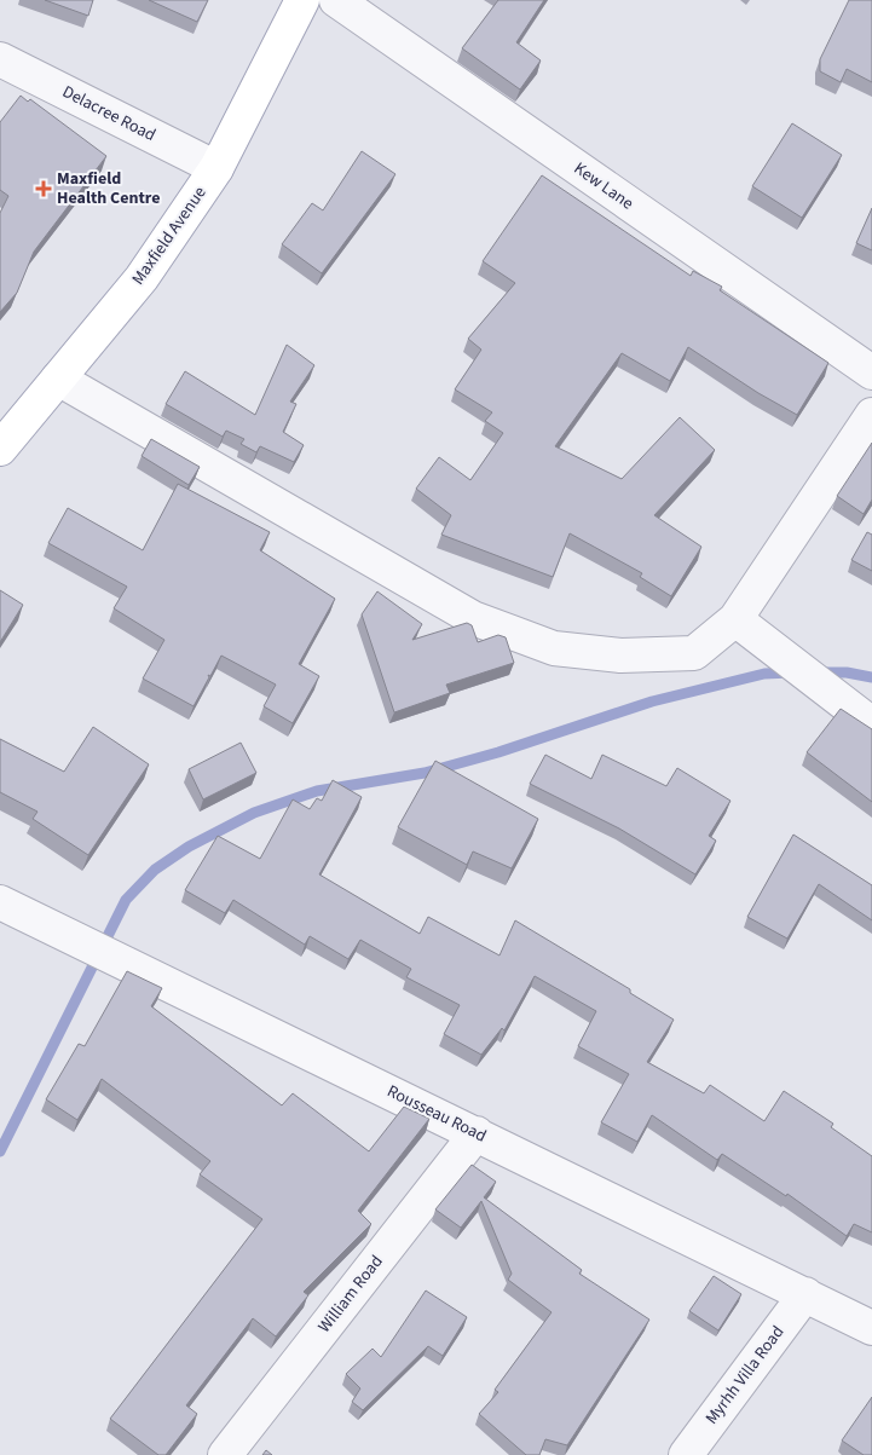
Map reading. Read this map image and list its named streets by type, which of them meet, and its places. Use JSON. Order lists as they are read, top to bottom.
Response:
{
  "streets": {
    "main road": ["Maxfield Avenue"],
    "street": [
      "Delacree Road",
      "Kew Lane",
      "Rousseau Road",
      "William Road",
      "Myrhh Villa Road"
    ]
  },
  "crossings": [
    ["Delacree Road", "Maxfield Avenue"],
    ["Rousseau Road", "William Road"],
    ["Rousseau Road", "Myrhh Villa Road"]
  ],
  "places": {
    "health": ["Maxfield Health Centre"]
  }
}
